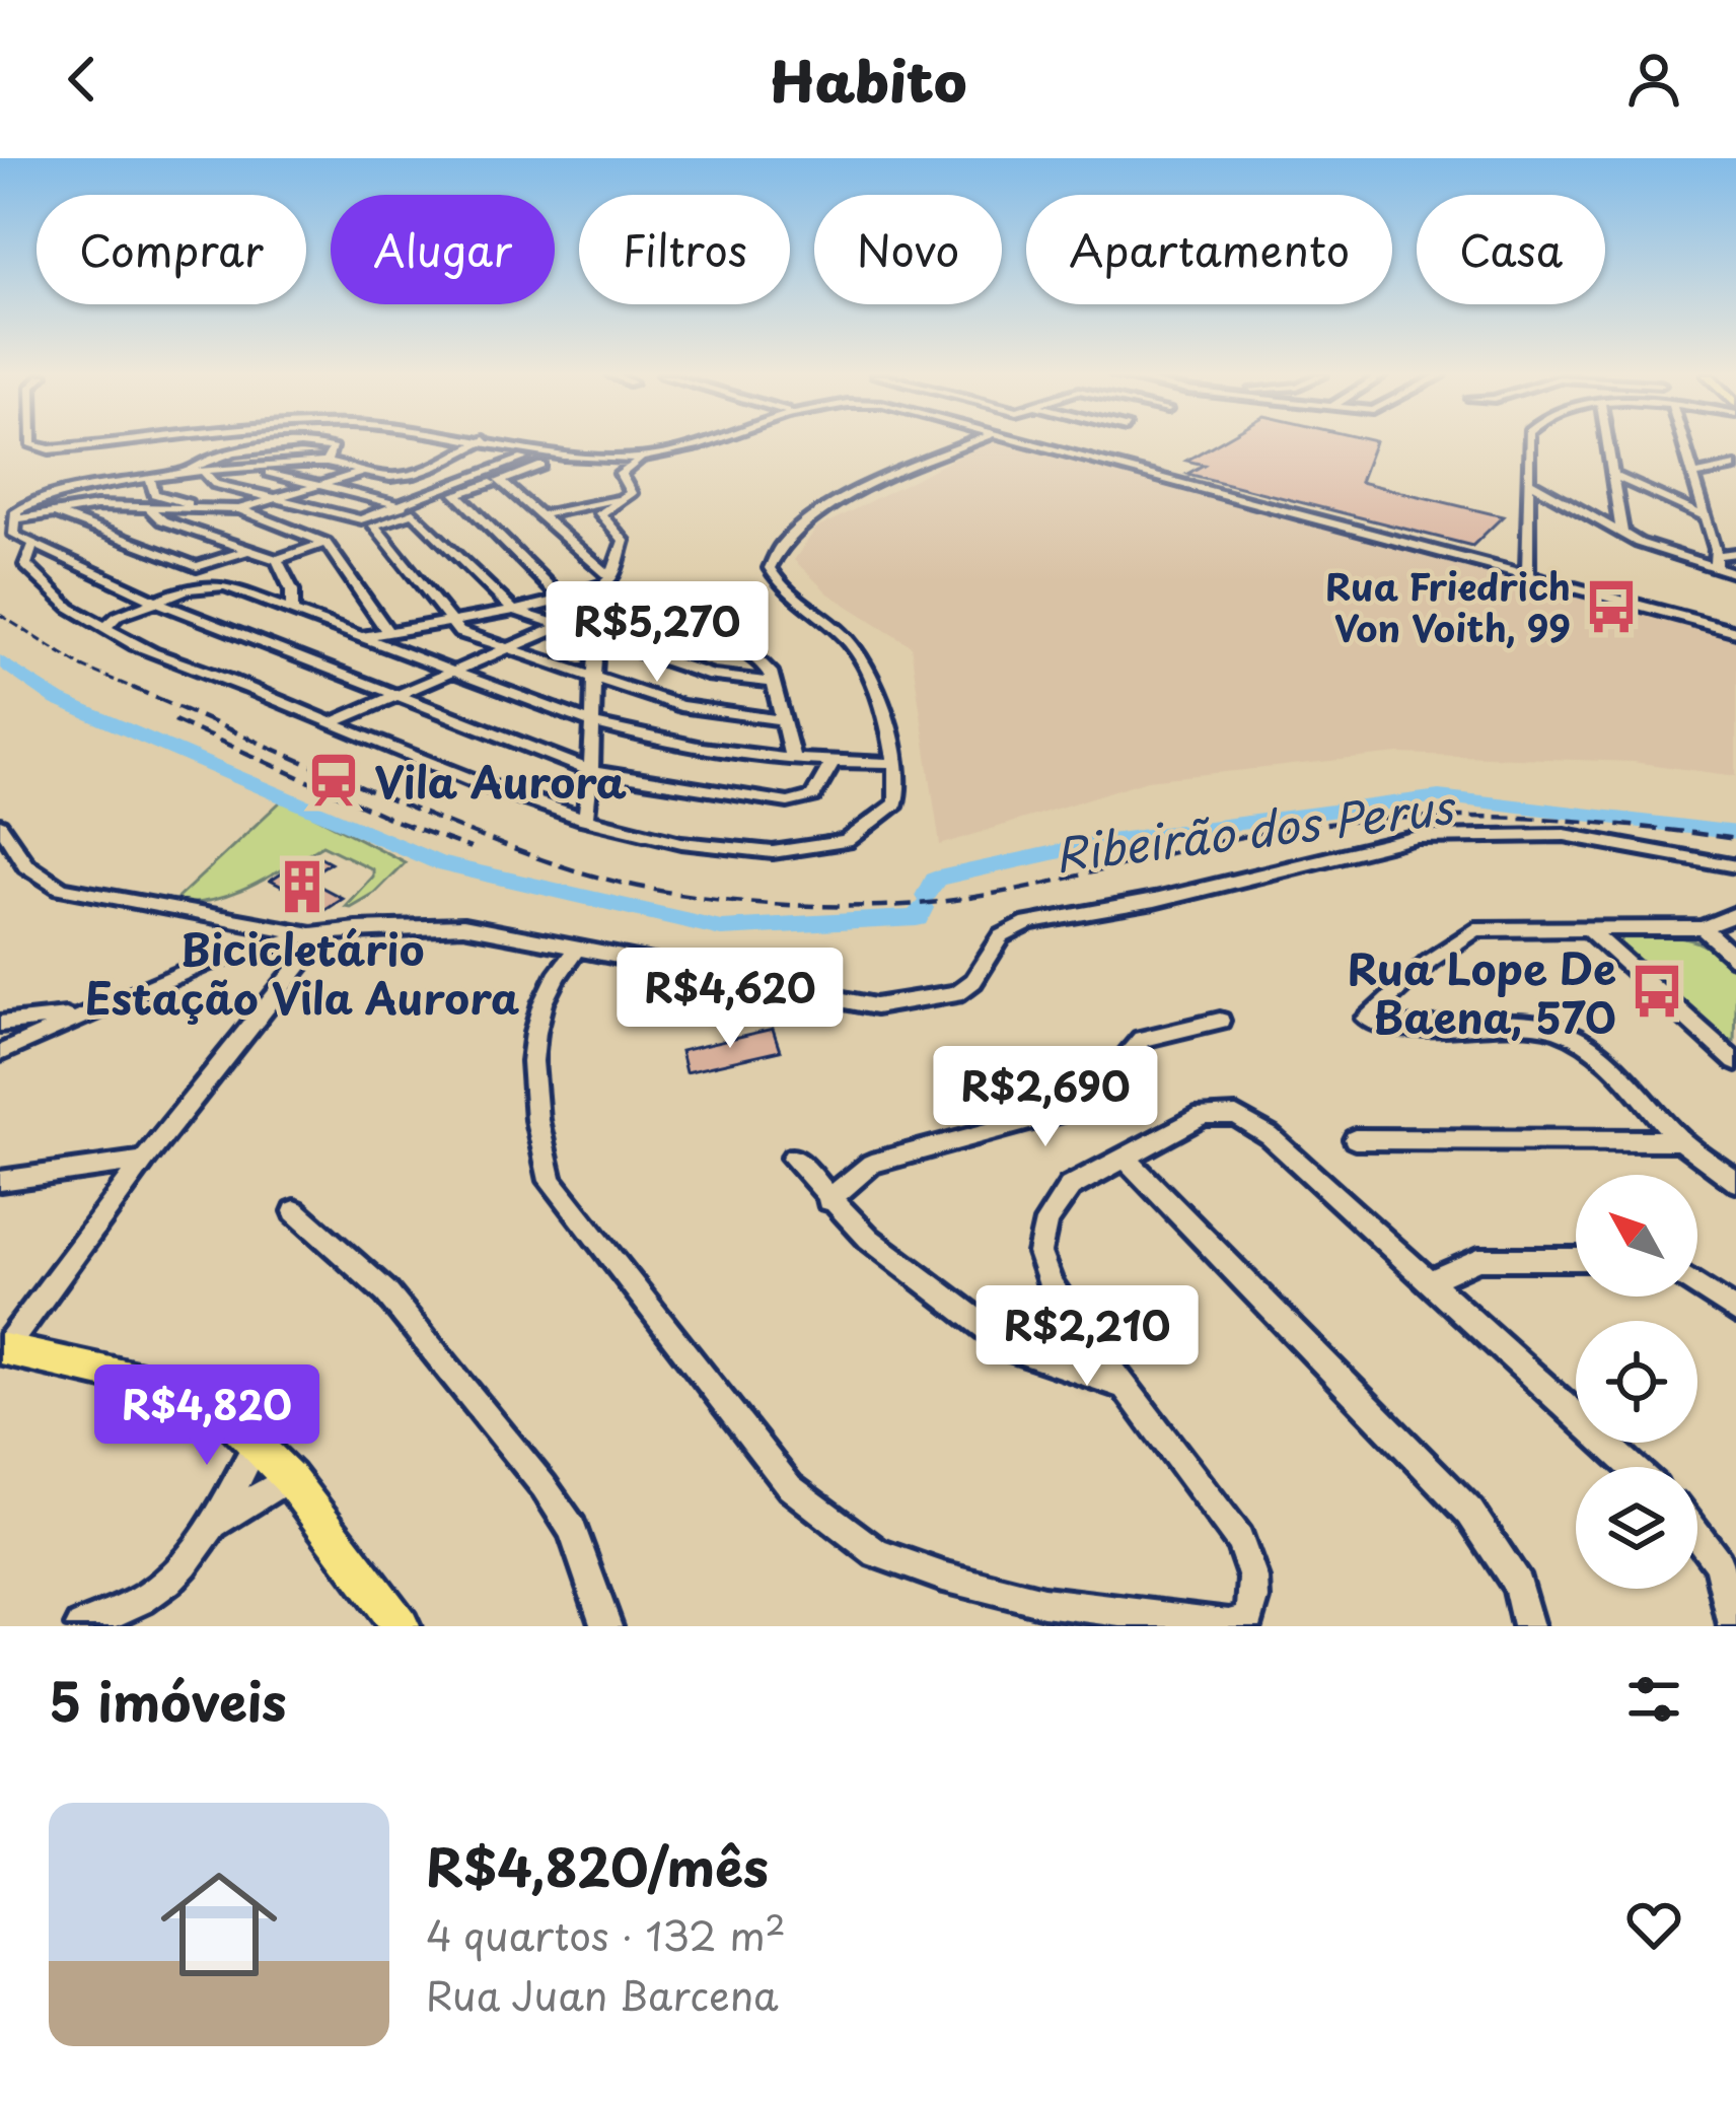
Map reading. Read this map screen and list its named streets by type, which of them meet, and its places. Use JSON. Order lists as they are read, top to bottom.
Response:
{
  "water": ["Ribeirão dos Perus"],
  "places": {
    "bus stop": ["Rua Friedrich Von Voith, 99", "Rua Lope De Baena, 570"],
    "station": ["Vila Aurora"],
    "building": ["Bicicletário Estação Vila Aurora"]
  },
  "north": "top left",
  "page": {
    "header": "Habito",
    "chip": [
      "Comprar",
      "Alugar",
      "Filtros",
      "Novo",
      "Apartamento",
      "Casa"
    ],
    "price": [
      "R$5,270",
      "R$4,620",
      "R$2,690",
      "R$2,210",
      "R$4,820"
    ],
    "heading": "5 imóveis",
    "list": [
      {
        "name": "R$4,820/mês",
        "note": "4 quartos · 132 m² · Rua Juan Barcena"
      }
    ]
  }
}
